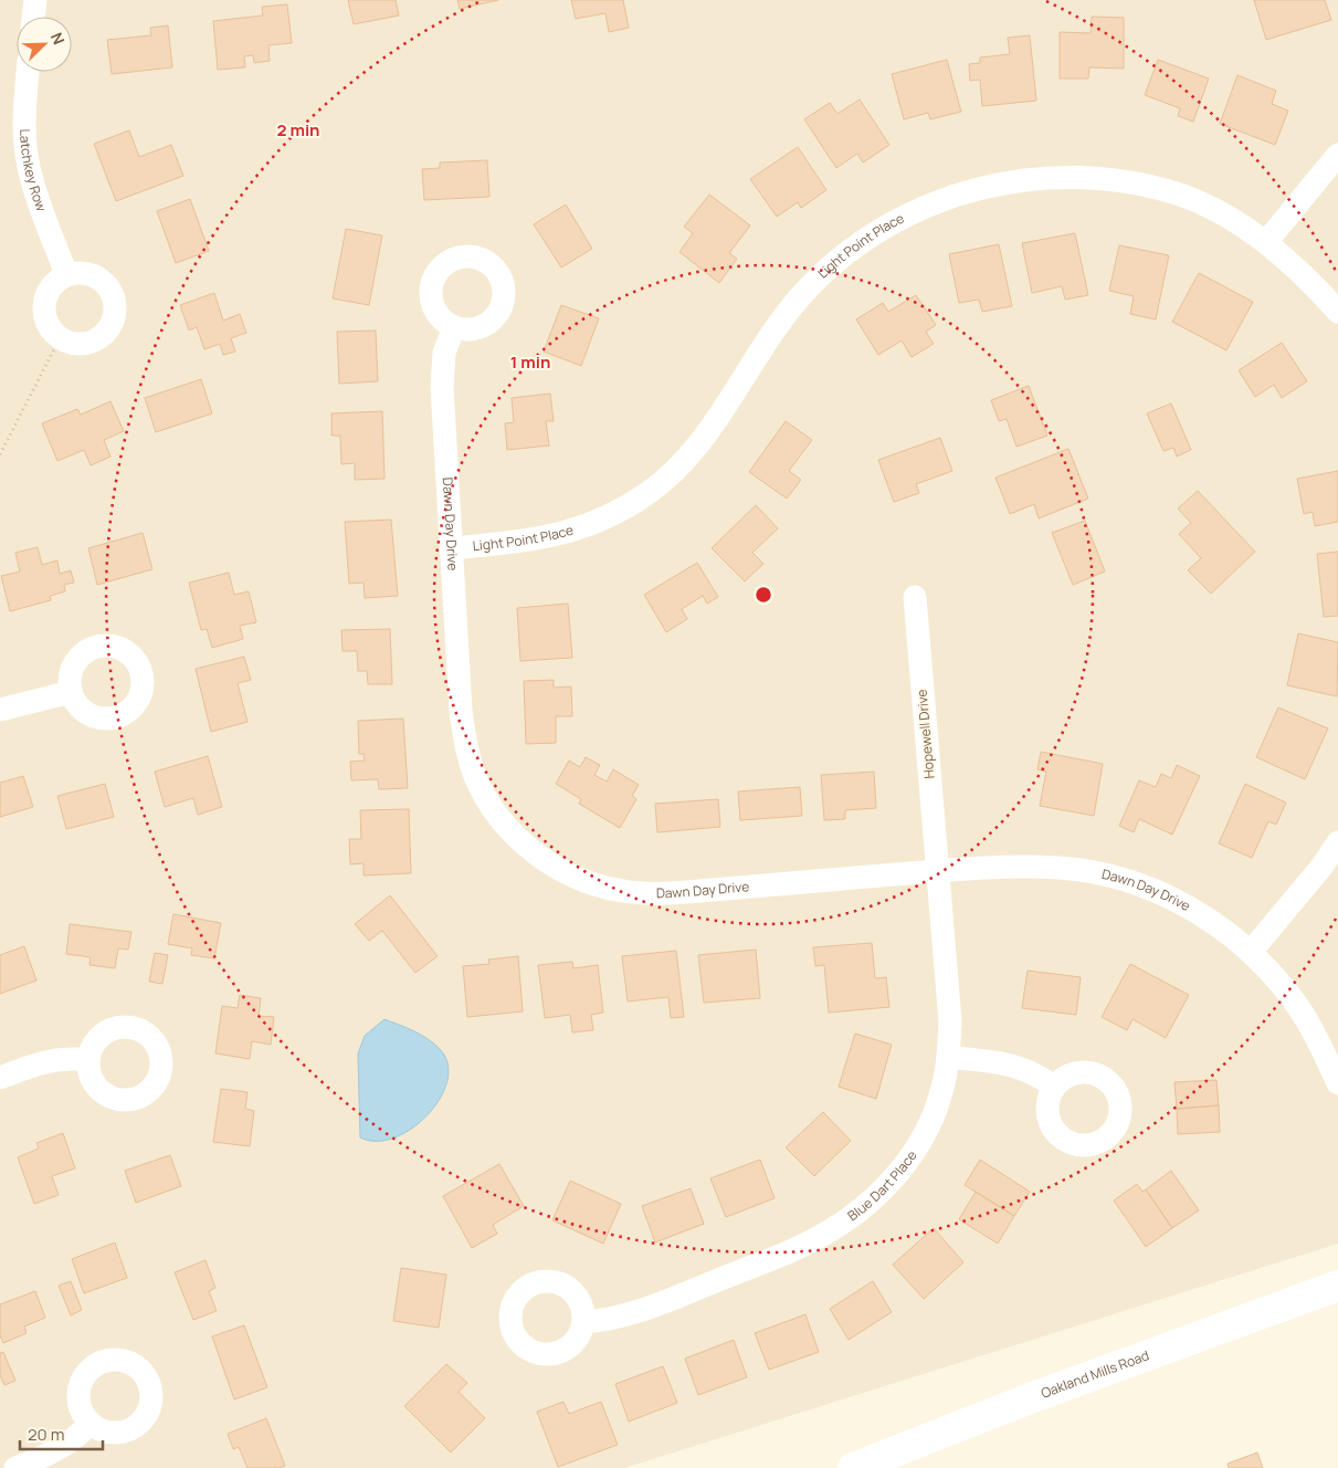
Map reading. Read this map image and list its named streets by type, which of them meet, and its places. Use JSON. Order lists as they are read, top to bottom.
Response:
{
  "streets": {
    "street": [
      "Latchkey Row",
      "Light Point Place",
      "Dawn Day Drive",
      "Hopewell Drive",
      "Blue Dart Place",
      "Oakland Mills Road"
    ]
  },
  "crossings": [
    ["Light Point Place", "Dawn Day Drive"],
    ["Dawn Day Drive", "Hopewell Drive"],
    ["Dawn Day Drive", "Blue Dart Place"],
    ["Hopewell Drive", "Blue Dart Place"]
  ],
  "scale_bar": "20 m",
  "north": "top right",
  "rings": ["2 min", "1 min"]
}
